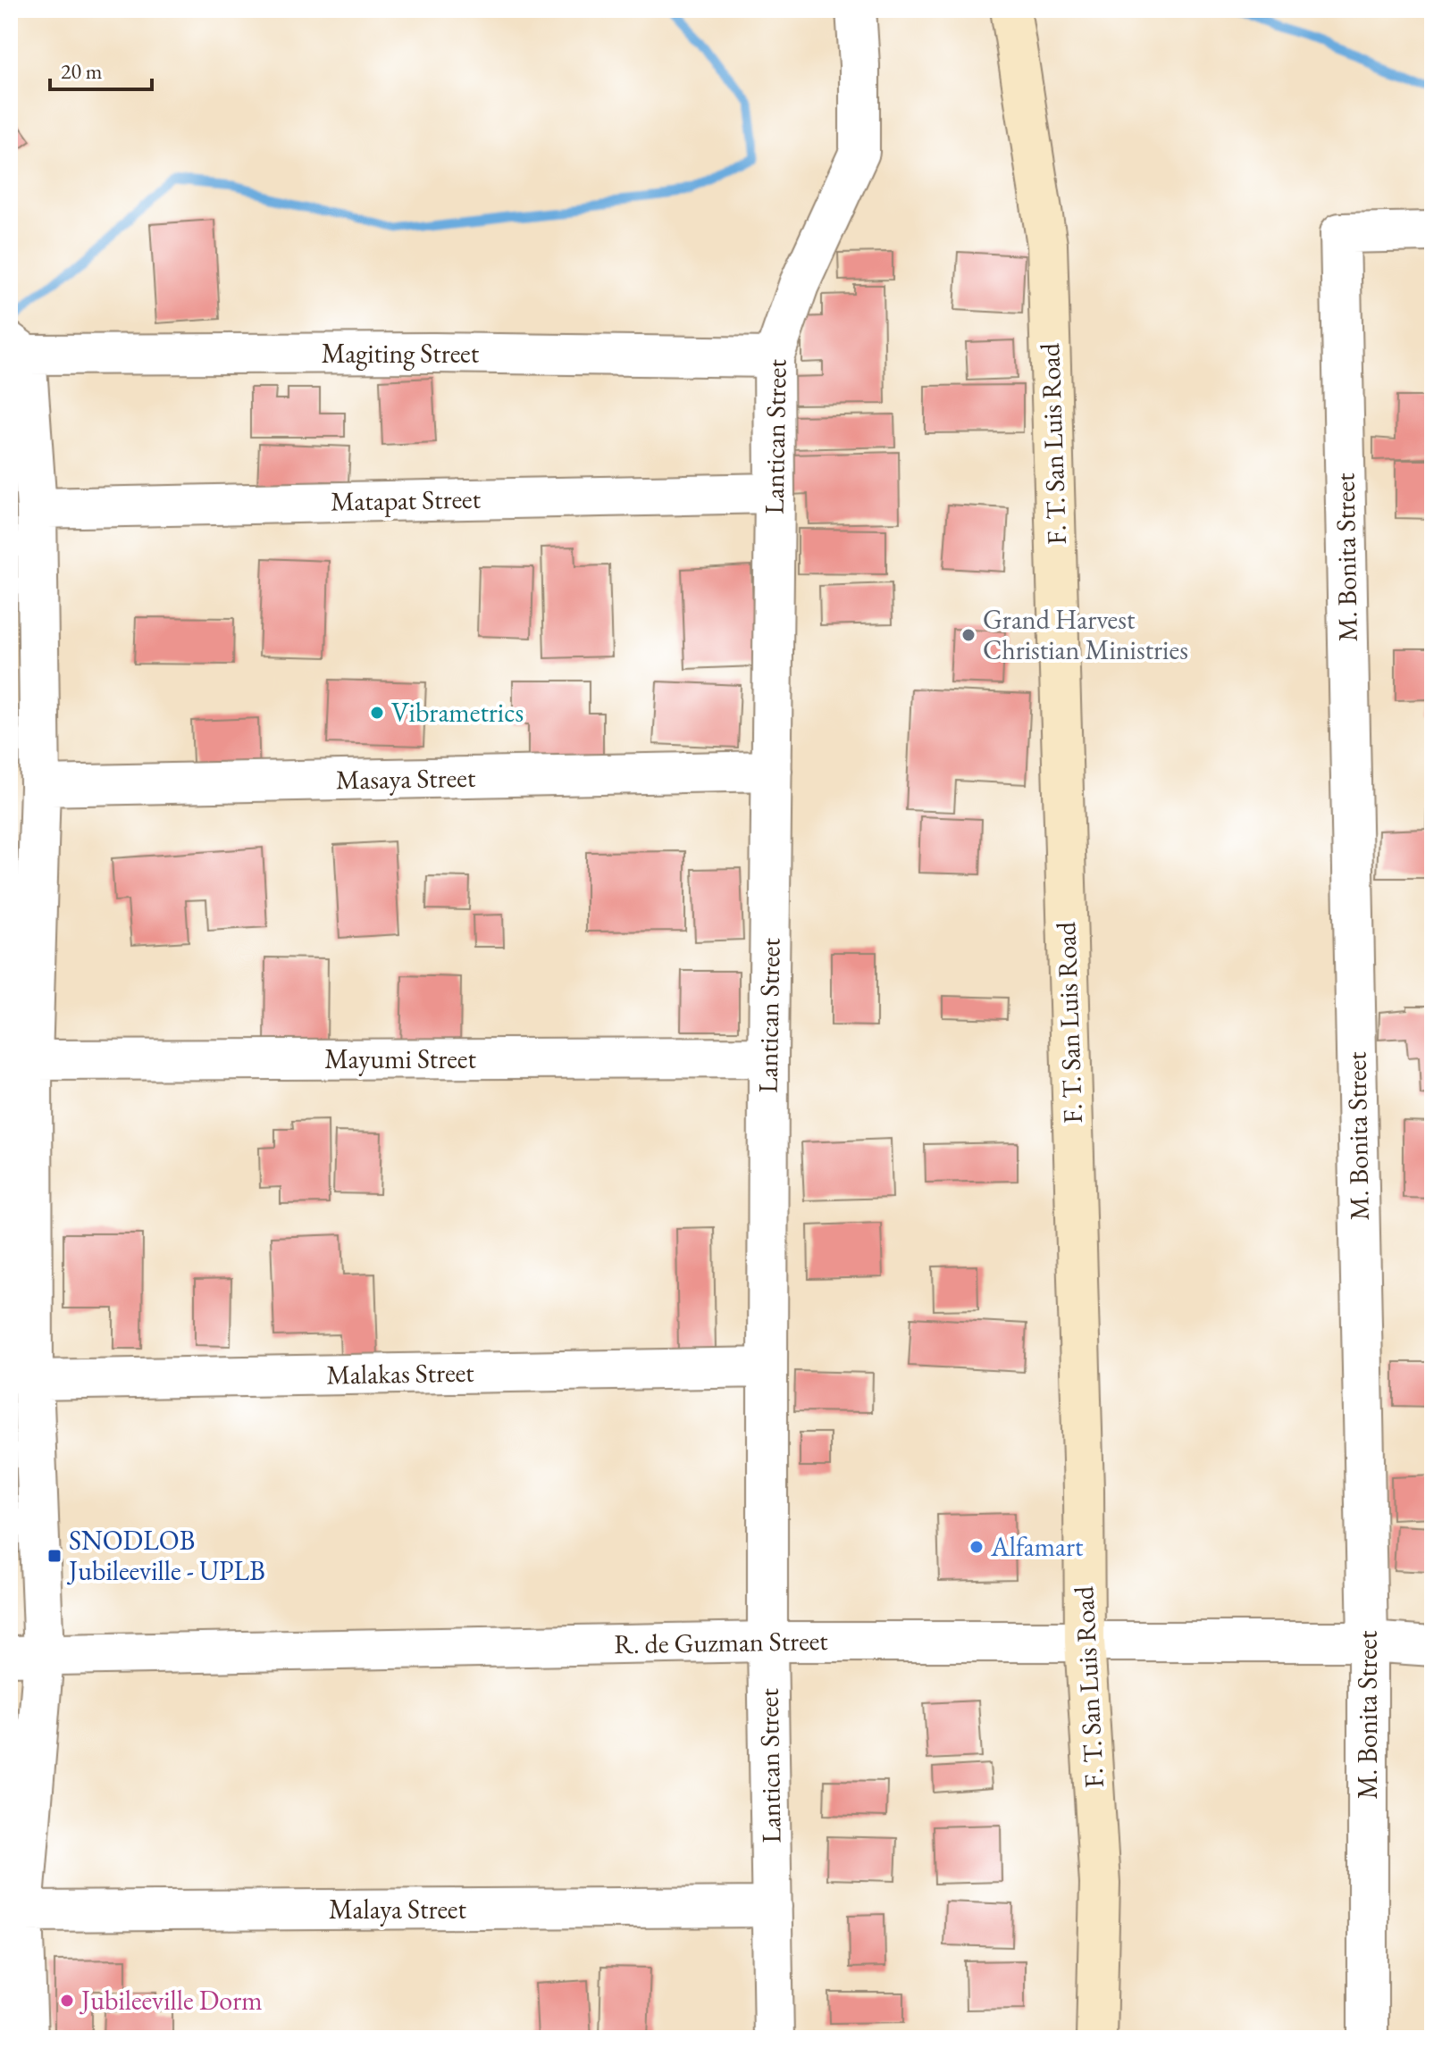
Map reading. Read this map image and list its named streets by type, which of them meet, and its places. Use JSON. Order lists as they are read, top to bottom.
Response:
{
  "streets": {
    "main road": ["F. T. San Luis Road"],
    "street": [
      "Magiting Street",
      "Lantican Street",
      "Matapat Street",
      "M. Bonita Street",
      "Masaya Street",
      "Mayumi Street",
      "Malakas Street",
      "R. de Guzman Street",
      "Malaya Street"
    ]
  },
  "crossings": [
    ["Magiting Street", "Lantican Street"],
    ["Lantican Street", "Matapat Street"],
    ["Lantican Street", "Masaya Street"],
    ["Lantican Street", "Mayumi Street"],
    ["Lantican Street", "Malakas Street"],
    ["Lantican Street", "R. de Guzman Street"],
    ["Lantican Street", "Malaya Street"],
    ["F. T. San Luis Road", "R. de Guzman Street"],
    ["M. Bonita Street", "R. de Guzman Street"]
  ],
  "places": {
    "other": [
      "Grand Harvest Christian Ministries",
      "Vibrametrics",
      "Alfamart",
      "Jubileeville Dorm"
    ],
    "transit": ["SNODLOB Jubileeville - UPLB"]
  },
  "scale_bar": "20 m"
}
